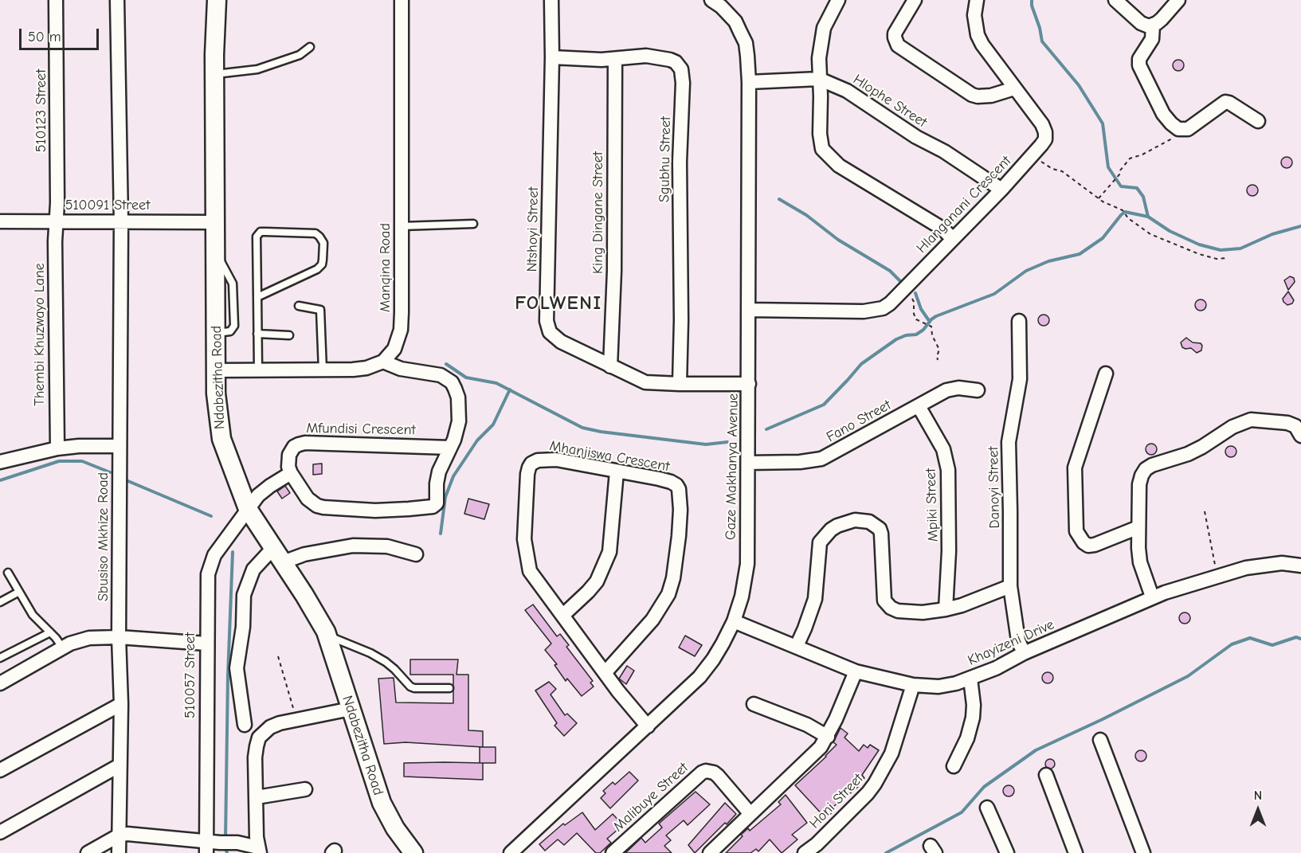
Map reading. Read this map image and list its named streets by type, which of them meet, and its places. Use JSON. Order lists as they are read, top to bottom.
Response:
{
  "streets": {
    "street": [
      "Hlophe Street",
      "510123 Street",
      "Sgubhu Street",
      "Hlanganani Crescent",
      "510091 Street",
      "King Dingane Street",
      "Ntshoyi Street",
      "Manqina Road",
      "Thembi Khuzwayo Lane",
      "Ndabezitha Road",
      "Fano Street",
      "Mfundisi Crescent",
      "Mhanjiswa Crescent",
      "Gaze Makhanya Avenue",
      "Danoyi Street",
      "Mpiki Street",
      "Sbusiso Mkhize Road",
      "Khayizeni Drive",
      "510057 Street",
      "Malibuye Street",
      "Honi Street"
    ]
  },
  "crossings": [
    ["Hlophe Street", "Hlanganani Crescent"],
    ["Hlophe Street", "Gaze Makhanya Avenue"],
    ["510123 Street", "510091 Street"],
    ["510123 Street", "Thembi Khuzwayo Lane"],
    ["Sgubhu Street", "King Dingane Street"],
    ["Sgubhu Street", "Ntshoyi Street"],
    ["Hlanganani Crescent", "Gaze Makhanya Avenue"],
    ["510091 Street", "Thembi Khuzwayo Lane"],
    ["510091 Street", "Ndabezitha Road"],
    ["510091 Street", "Sbusiso Mkhize Road"],
    ["King Dingane Street", "Ntshoyi Street"],
    ["Ntshoyi Street", "Gaze Makhanya Avenue"],
    ["Ndabezitha Road", "510057 Street"],
    ["Fano Street", "Gaze Makhanya Avenue"],
    ["Fano Street", "Mpiki Street"],
    ["Mfundisi Crescent", "510057 Street"],
    ["Mhanjiswa Crescent", "Gaze Makhanya Avenue"],
    ["Gaze Makhanya Avenue", "Khayizeni Drive"],
    ["Danoyi Street", "Khayizeni Drive"],
    ["Khayizeni Drive", "Honi Street"]
  ],
  "districts": ["FOLWENI"],
  "scale_bar": "50 m",
  "north": "top"
}
